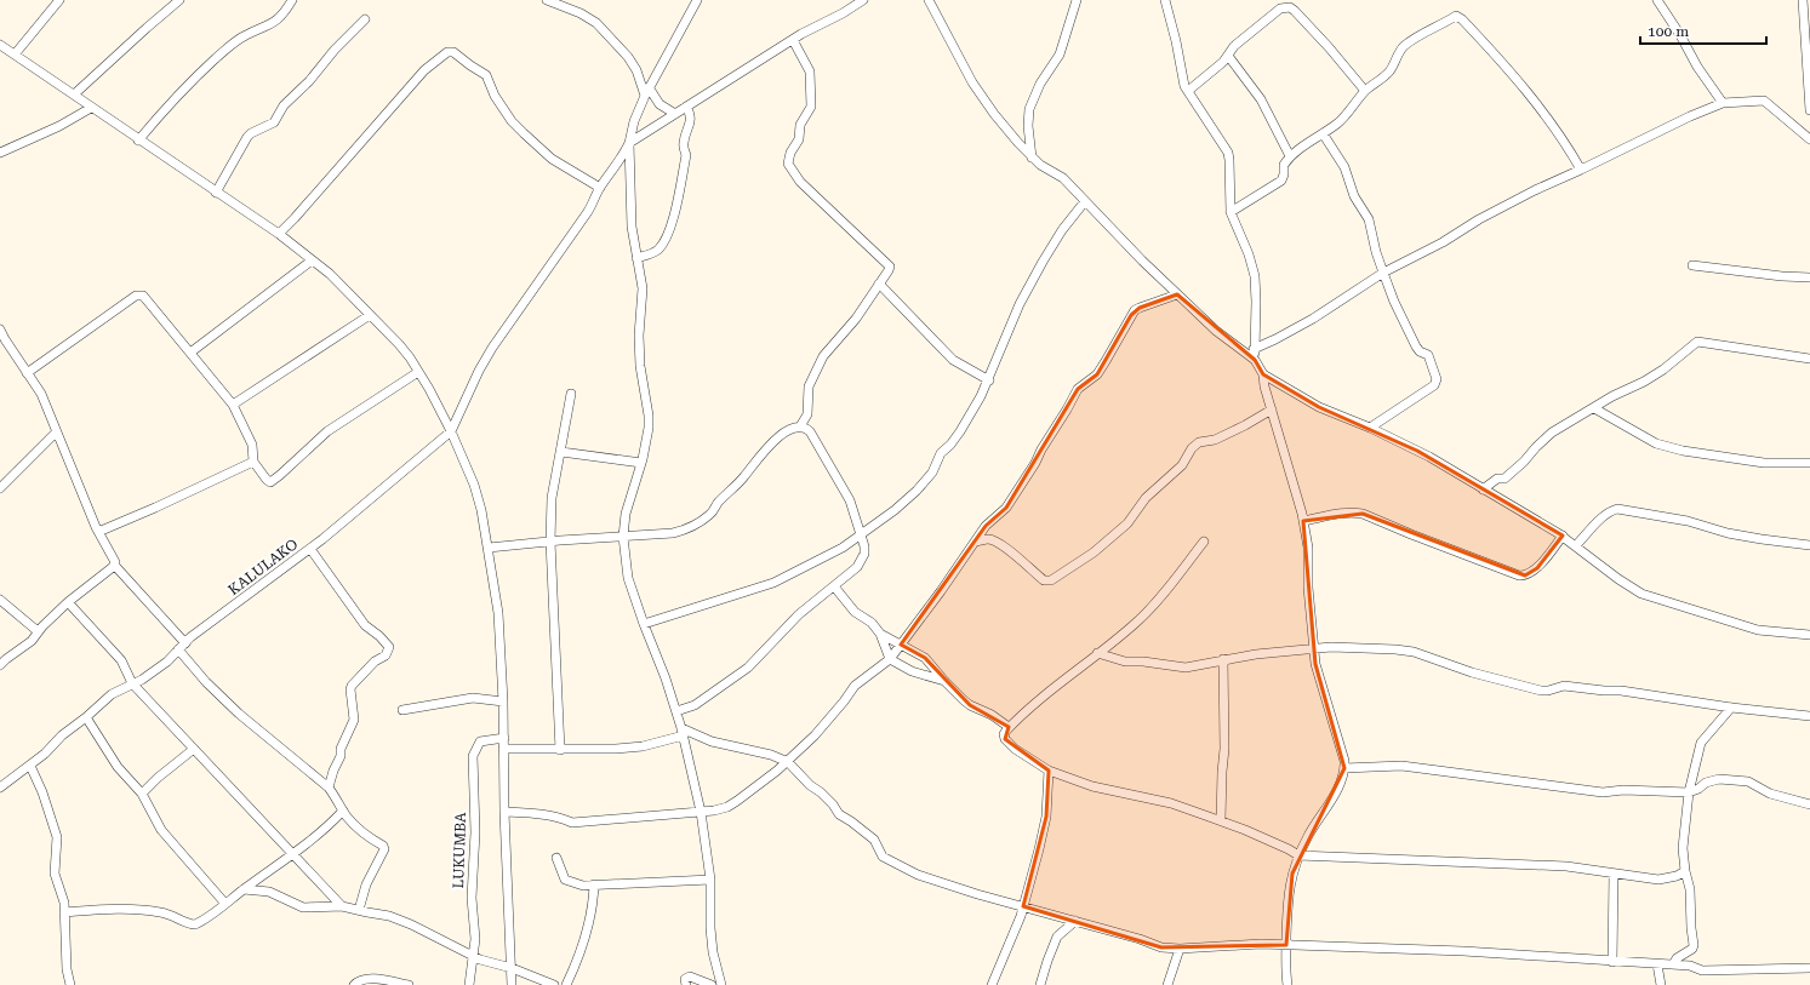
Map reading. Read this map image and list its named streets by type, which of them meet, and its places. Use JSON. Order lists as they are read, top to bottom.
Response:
{
  "streets": {
    "street": ["KALULAKO", "LUKUMBA"]
  },
  "scale_bar": "100 m"
}
